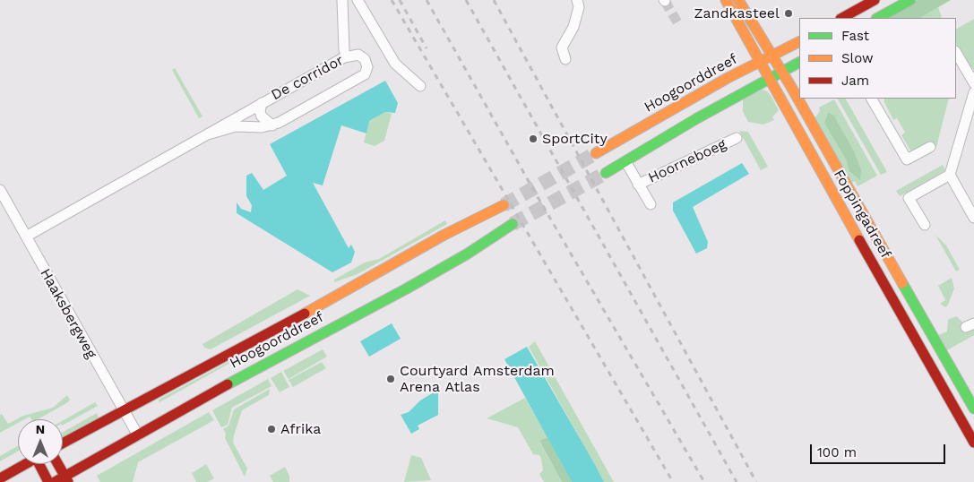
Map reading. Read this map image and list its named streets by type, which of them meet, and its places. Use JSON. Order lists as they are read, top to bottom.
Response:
{
  "streets": {
    "street": [
      "De corridor",
      "Hoogoorddreef",
      "Hoorneboeg",
      "Foppingadreef",
      "Haaksbergweg"
    ]
  },
  "crossings": [
    ["De corridor", "Haaksbergweg"],
    ["Hoogoorddreef", "Foppingadreef"],
    ["Hoogoorddreef", "Haaksbergweg"]
  ],
  "places": [
    "Zandkasteel",
    "SportCity",
    "Courtyard Amsterdam Arena Atlas",
    "Afrika"
  ],
  "legend": ["Fast", "Slow", "Jam"],
  "scale_bar": "100 m",
  "north": "top"
}
